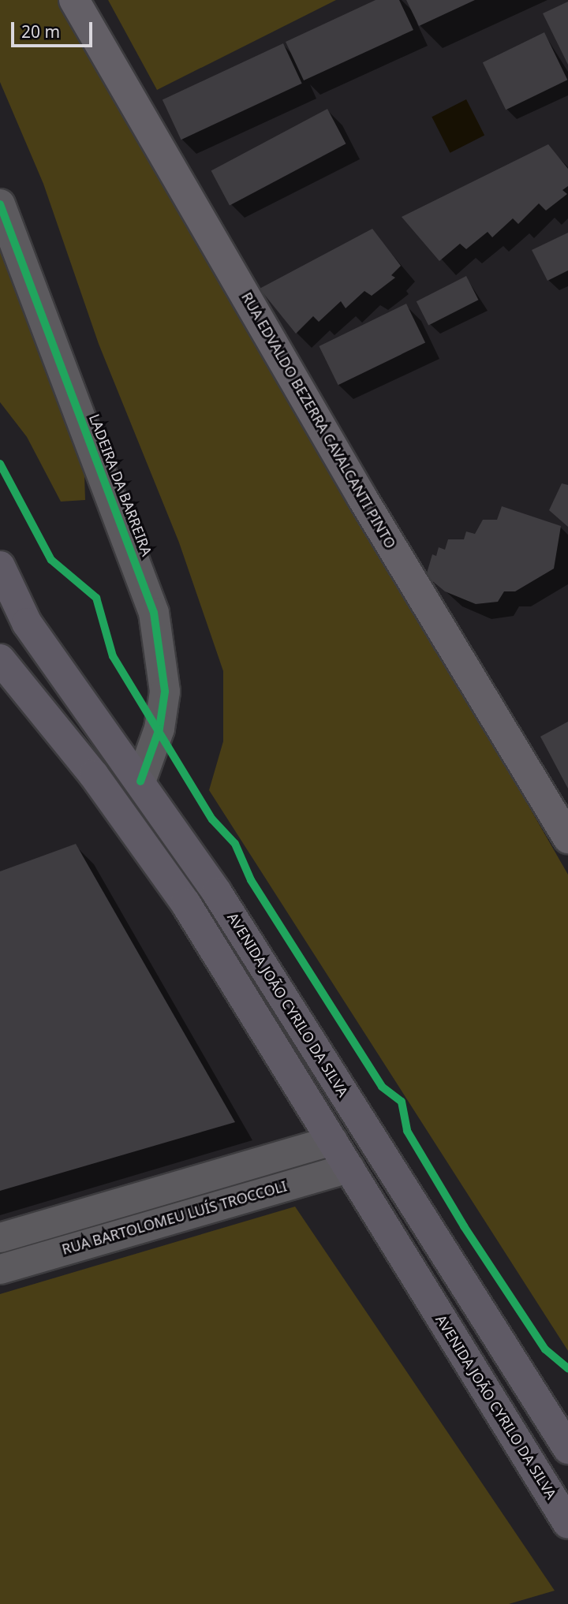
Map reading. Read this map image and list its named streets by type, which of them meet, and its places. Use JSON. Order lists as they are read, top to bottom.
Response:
{
  "streets": {
    "main road": ["RUA EDVALDO BEZERRA CAVALCANTI PINTO", "AVENIDA JOÃO CYRILO DA SILVA"],
    "street": ["LADEIRA DA BARREIRA", "RUA BARTOLOMEU LUÍS TROCCOLI"]
  },
  "crossings": [
    ["LADEIRA DA BARREIRA", "AVENIDA JOÃO CYRILO DA SILVA"],
    ["AVENIDA JOÃO CYRILO DA SILVA", "RUA BARTOLOMEU LUÍS TROCCOLI"]
  ],
  "scale_bar": "20 m"
}
